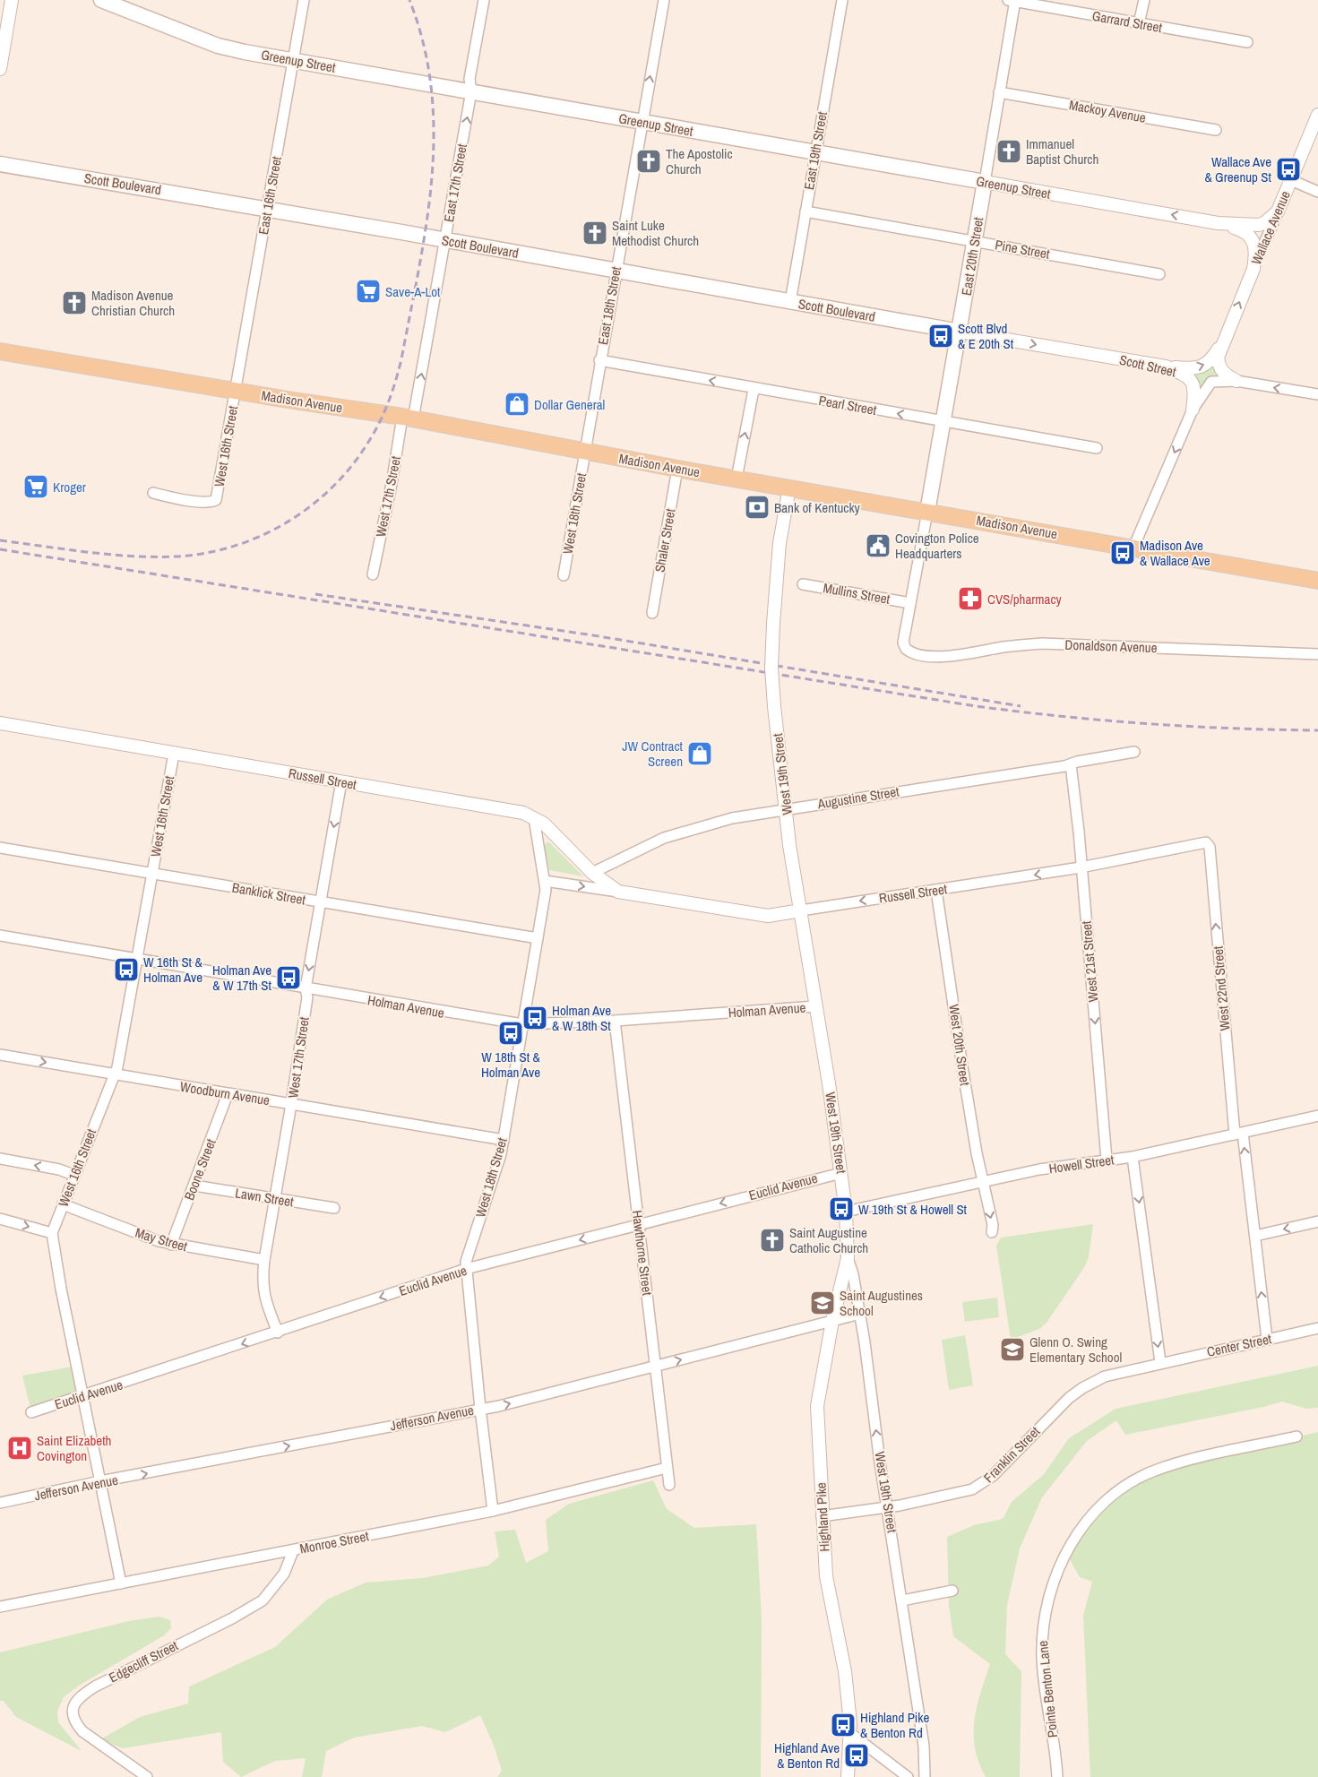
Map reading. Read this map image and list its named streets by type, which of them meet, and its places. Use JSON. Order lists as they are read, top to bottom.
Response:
{
  "streets": {
    "main road": [
      "Greenup Street",
      "Scott Boulevard",
      "East 20th Street",
      "Madison Avenue"
    ],
    "street": [
      "Garrard Street",
      "Mackoy Avenue",
      "East 19th Street",
      "East 17th Street",
      "East 16th Street",
      "Wallace Avenue",
      "Pine Street",
      "East 18th Street",
      "Scott Street",
      "Pearl Street",
      "West 16th Street",
      "West 17th Street",
      "West 18th Street",
      "Shaler Street",
      "Mullins Street",
      "Donaldson Avenue",
      "West 19th Street",
      "Russell Street",
      "Augustine Street",
      "Banklick Street",
      "West 21st Street",
      "West 22nd Street",
      "Holman Avenue",
      "West 20th Street",
      "Woodburn Avenue",
      "Howell Street",
      "Boone Street",
      "Euclid Avenue",
      "Lawn Street",
      "May Street",
      "Hawthorne Street",
      "Center Street",
      "Jefferson Avenue",
      "Franklin Street",
      "Highland Pike",
      "Monroe Street",
      "Edgecliff Street",
      "Pointe Benton Lane"
    ]
  },
  "crossings": [
    ["Garrard Street", "East 20th Street"],
    ["Greenup Street", "East 19th Street"],
    ["Greenup Street", "East 17th Street"],
    ["Greenup Street", "East 16th Street"],
    ["Greenup Street", "East 20th Street"],
    ["Greenup Street", "East 18th Street"],
    ["Mackoy Avenue", "East 20th Street"],
    ["East 19th Street", "Scott Boulevard"],
    ["East 19th Street", "Pine Street"],
    ["East 17th Street", "Scott Boulevard"],
    ["East 17th Street", "Madison Avenue"],
    ["East 17th Street", "West 17th Street"],
    ["Scott Boulevard", "East 16th Street"],
    ["Scott Boulevard", "East 20th Street"],
    ["Scott Boulevard", "East 18th Street"],
    ["Scott Boulevard", "Scott Street"],
    ["East 16th Street", "Madison Avenue"],
    ["East 16th Street", "West 16th Street"],
    ["Wallace Avenue", "Scott Street"],
    ["Pine Street", "East 20th Street"],
    ["East 20th Street", "Scott Street"],
    ["East 20th Street", "Madison Avenue"],
    ["East 20th Street", "Pearl Street"],
    ["East 18th Street", "Madison Avenue"],
    ["East 18th Street", "Pearl Street"],
    ["East 18th Street", "West 18th Street"],
    ["Madison Avenue", "West 16th Street"],
    ["Madison Avenue", "West 17th Street"],
    ["Madison Avenue", "West 18th Street"],
    ["Madison Avenue", "Shaler Street"],
    ["Madison Avenue", "West 19th Street"],
    ["West 16th Street", "Russell Street"],
    ["West 16th Street", "Banklick Street"],
    ["West 16th Street", "Holman Avenue"],
    ["West 16th Street", "Woodburn Avenue"],
    ["West 16th Street", "Euclid Avenue"],
    ["West 16th Street", "May Street"],
    ["West 16th Street", "Jefferson Avenue"],
    ["West 16th Street", "Monroe Street"],
    ["West 17th Street", "Russell Street"],
    ["West 17th Street", "Banklick Street"],
    ["West 17th Street", "Holman Avenue"],
    ["West 17th Street", "Woodburn Avenue"],
    ["West 17th Street", "Euclid Avenue"],
    ["West 17th Street", "Lawn Street"],
    ["West 17th Street", "May Street"],
    ["West 18th Street", "Russell Street"],
    ["West 18th Street", "Banklick Street"],
    ["West 18th Street", "Holman Avenue"],
    ["West 18th Street", "Woodburn Avenue"],
    ["West 18th Street", "Euclid Avenue"],
    ["West 18th Street", "Jefferson Avenue"],
    ["West 18th Street", "Monroe Street"],
    ["Mullins Street", "Donaldson Avenue"],
    ["West 19th Street", "Russell Street"],
    ["West 19th Street", "Augustine Street"],
    ["West 19th Street", "Holman Avenue"],
    ["West 19th Street", "Howell Street"],
    ["West 19th Street", "Euclid Avenue"],
    ["West 19th Street", "Jefferson Avenue"],
    ["West 19th Street", "Franklin Street"],
    ["West 19th Street", "Highland Pike"],
    ["Russell Street", "Augustine Street"],
    ["Russell Street", "West 21st Street"],
    ["Russell Street", "West 22nd Street"],
    ["Russell Street", "West 20th Street"],
    ["Augustine Street", "West 21st Street"],
    ["West 21st Street", "Howell Street"],
    ["West 22nd Street", "Howell Street"],
    ["West 22nd Street", "Center Street"],
    ["Holman Avenue", "Hawthorne Street"],
    ["West 20th Street", "Howell Street"],
    ["Woodburn Avenue", "Boone Street"],
    ["Boone Street", "Lawn Street"],
    ["Boone Street", "May Street"],
    ["Euclid Avenue", "Hawthorne Street"],
    ["Hawthorne Street", "Jefferson Avenue"],
    ["Hawthorne Street", "Monroe Street"],
    ["Center Street", "Franklin Street"],
    ["Jefferson Avenue", "Highland Pike"],
    ["Franklin Street", "Highland Pike"],
    ["Monroe Street", "Edgecliff Street"]
  ],
  "one_way": [
    "East 17th Street",
    "Scott Street",
    "Pearl Street",
    "West 21st Street",
    "West 22nd Street",
    "Euclid Avenue",
    "Jefferson Avenue"
  ],
  "places": {
    "church": [
      "Immanuel Baptist Church",
      "The Apostolic Church",
      "Saint Luke Methodist Church",
      "Madison Avenue Christian Church",
      "Saint Augustine Catholic Church"
    ],
    "bus stop": [
      "Wallace Ave & Greenup St",
      "Scott Blvd & E 20th St",
      "Madison Ave & Wallace Ave",
      "W 16th St & Holman Ave",
      "Holman Ave & W 17th St",
      "Holman Ave & W 18th St",
      "W 18th St & Holman Ave",
      "W 19th St & Howell St",
      "Highland Pike & Benton Rd",
      "Highland Ave & Benton Rd"
    ],
    "supermarket": ["Save-A-Lot", "Kroger"],
    "shop": ["Dollar General", "JW Contract Screen"],
    "bank": ["Bank of Kentucky"],
    "public building": ["Covington Police Headquarters"],
    "pharmacy": ["CVS/pharmacy"],
    "school or university": ["Saint Augustines School", "Glenn O. Swing Elementary School"],
    "hospital": ["Saint Elizabeth Covington"]
  }
}
